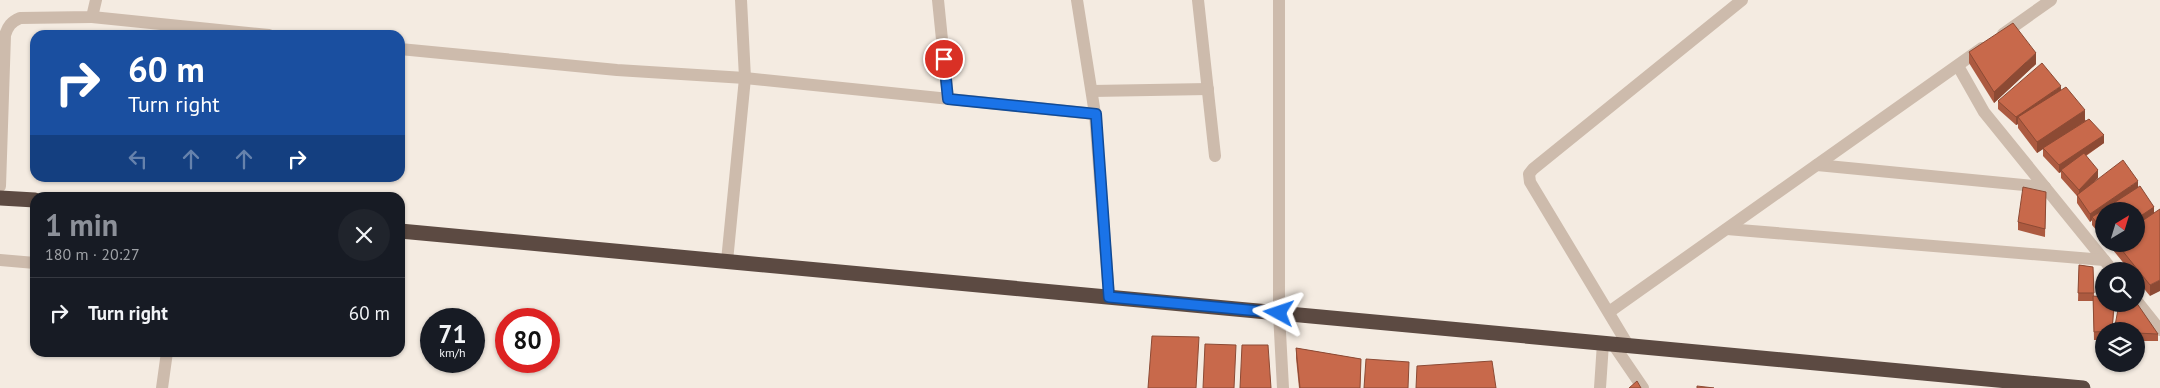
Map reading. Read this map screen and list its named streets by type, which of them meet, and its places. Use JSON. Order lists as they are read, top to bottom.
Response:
{
  "north": "top right",
  "page": {
    "turn": ["60 m", "Turn right"],
    "heading": ["1 min", "180 m · 20:27"],
    "list": [
      {
        "name": "Turn right",
        "value": "60 m"
      }
    ],
    "speed": "71 km/h",
    "limit": "80"
  }
}
